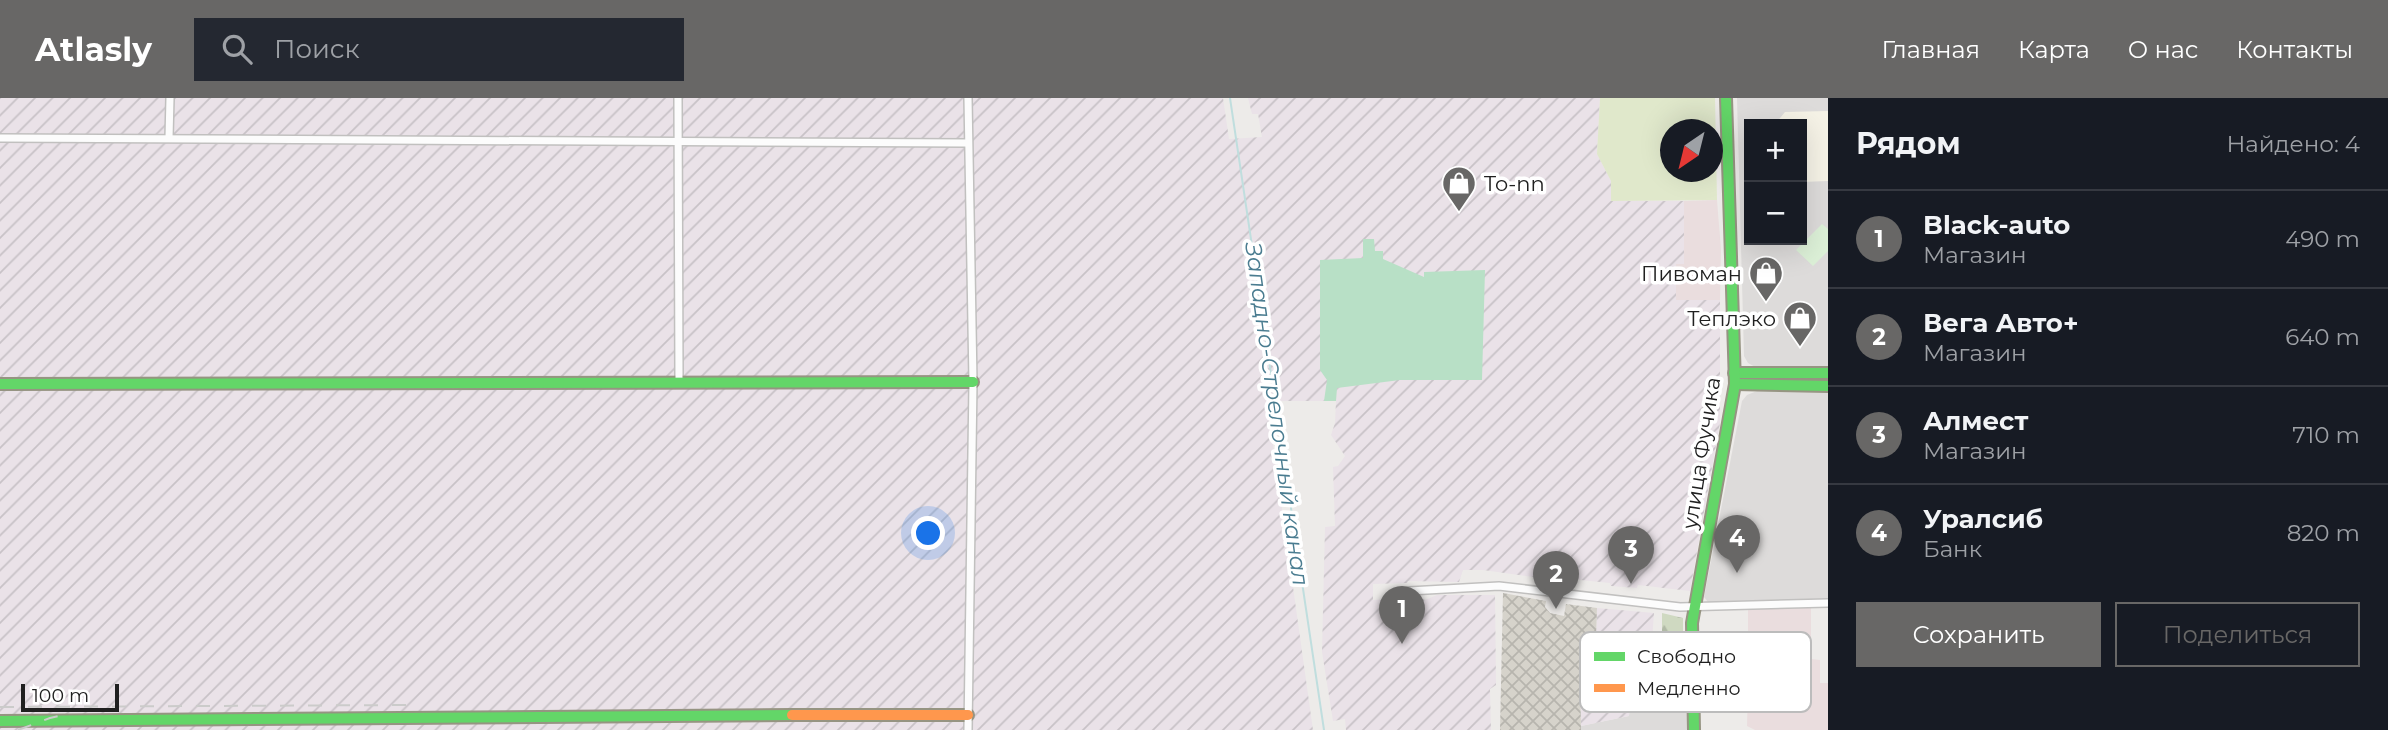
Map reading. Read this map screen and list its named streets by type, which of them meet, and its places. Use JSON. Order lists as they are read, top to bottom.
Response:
{
  "streets": {
    "street": ["улица Фучика"]
  },
  "water": ["Западно-Стрелочный канал"],
  "places": {
    "shop": ["To-nn", "Пивоман", "Теплэко"]
  },
  "legend": ["Свободно", "Медленно"],
  "scale_bar": "100 m",
  "north": "bottom left",
  "page": {
    "header": "Atlasly",
    "search": "Поиск",
    "nav": [
      "Главная",
      "Карта",
      "О нас",
      "Контакты"
    ],
    "heading": ["Рядом", "Найдено: 4"],
    "map_buttons": ["+", "−"],
    "list": [
      {
        "mark": "1",
        "name": "Black-auto",
        "note": "Магазин",
        "value": "490 m"
      },
      {
        "mark": "2",
        "name": "Вега Авто+",
        "note": "Магазин",
        "value": "640 m"
      },
      {
        "mark": "3",
        "name": "Алмест",
        "note": "Магазин",
        "value": "710 m"
      },
      {
        "mark": "4",
        "name": "Уралсиб",
        "note": "Банк",
        "value": "820 m"
      }
    ],
    "pins": [
      "4",
      "3",
      "2",
      "1"
    ],
    "buttons": ["Сохранить", "Поделиться"],
    "scale": "100 m"
  }
}
